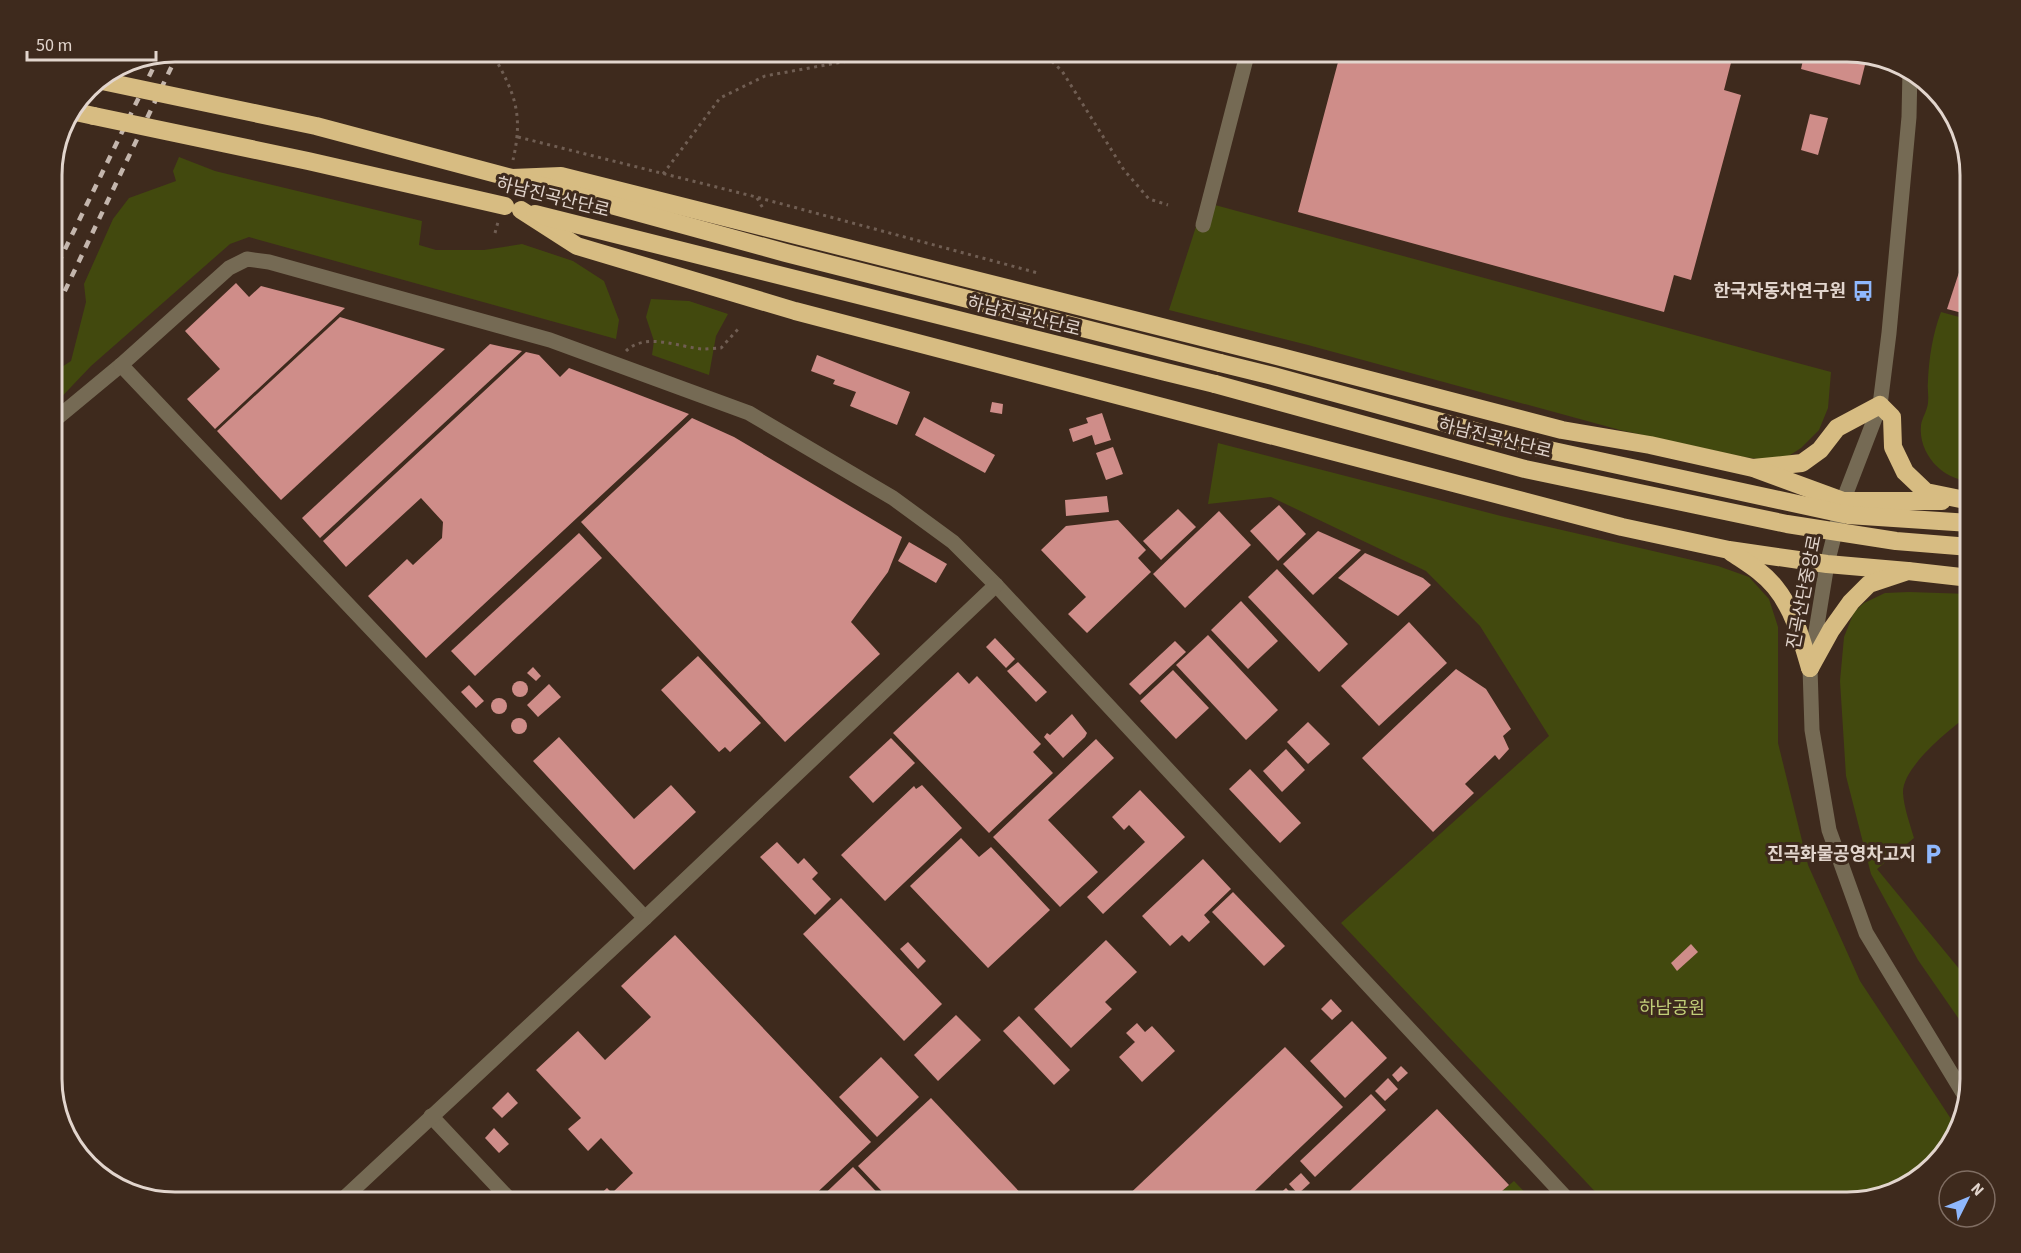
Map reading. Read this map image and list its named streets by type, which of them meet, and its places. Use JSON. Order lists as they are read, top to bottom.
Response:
{
  "streets": {
    "highway": ["하남진곡산단로"],
    "street": ["진곡산단중앙로"]
  },
  "parks": ["하남공원"],
  "places": {
    "bus stop": ["한국자동차연구원"],
    "parking": ["진곡화물공영차고지"]
  },
  "scale_bar": "50 m",
  "north": "top right"
}
